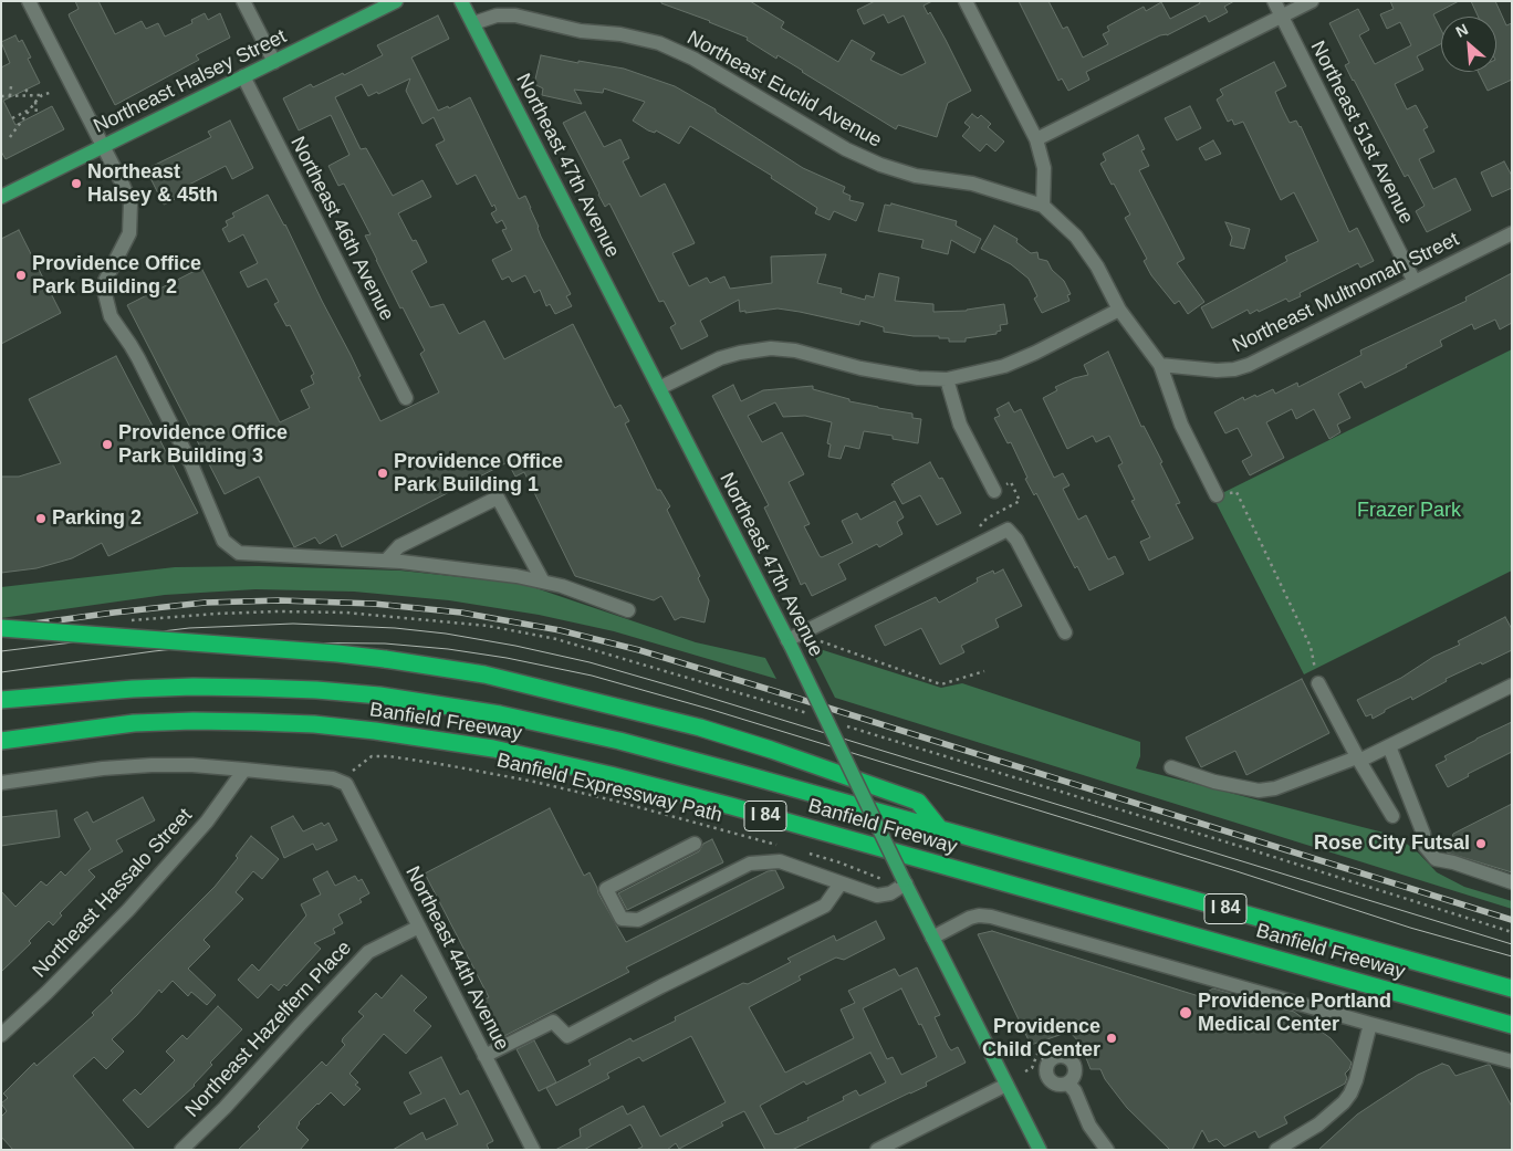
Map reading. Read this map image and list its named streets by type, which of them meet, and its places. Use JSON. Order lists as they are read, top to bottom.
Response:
{
  "streets": {
    "highway": ["Banfield Freeway", "I 84"],
    "main road": ["Northeast Halsey Street", "Northeast 47th Avenue"],
    "street": [
      "Northeast Euclid Avenue",
      "Northeast 51st Avenue",
      "Northeast 46th Avenue",
      "Northeast Multnomah Street",
      "Northeast Hassalo Street",
      "Northeast 44th Avenue",
      "Northeast Hazelfern Place"
    ],
    "path": ["Banfield Expressway Path"]
  },
  "crossings": [
    ["Northeast Halsey Street", "Northeast 46th Avenue"],
    ["Northeast Euclid Avenue", "Northeast 47th Avenue"],
    ["Northeast 51st Avenue", "Northeast Multnomah Street"],
    ["Banfield Expressway Path", "Northeast 44th Avenue"],
    ["Northeast 44th Avenue", "Northeast Hazelfern Place"]
  ],
  "parks": ["Frazer Park"],
  "places": [
    "Northeast Halsey & 45th",
    "Providence Office Park Building 2",
    "Providence Office Park Building 3",
    "Providence Office Park Building 1",
    "Parking 2",
    "Rose City Futsal",
    "Providence Portland Medical Center",
    "Providence Child Center"
  ],
  "north": "top left"
}
